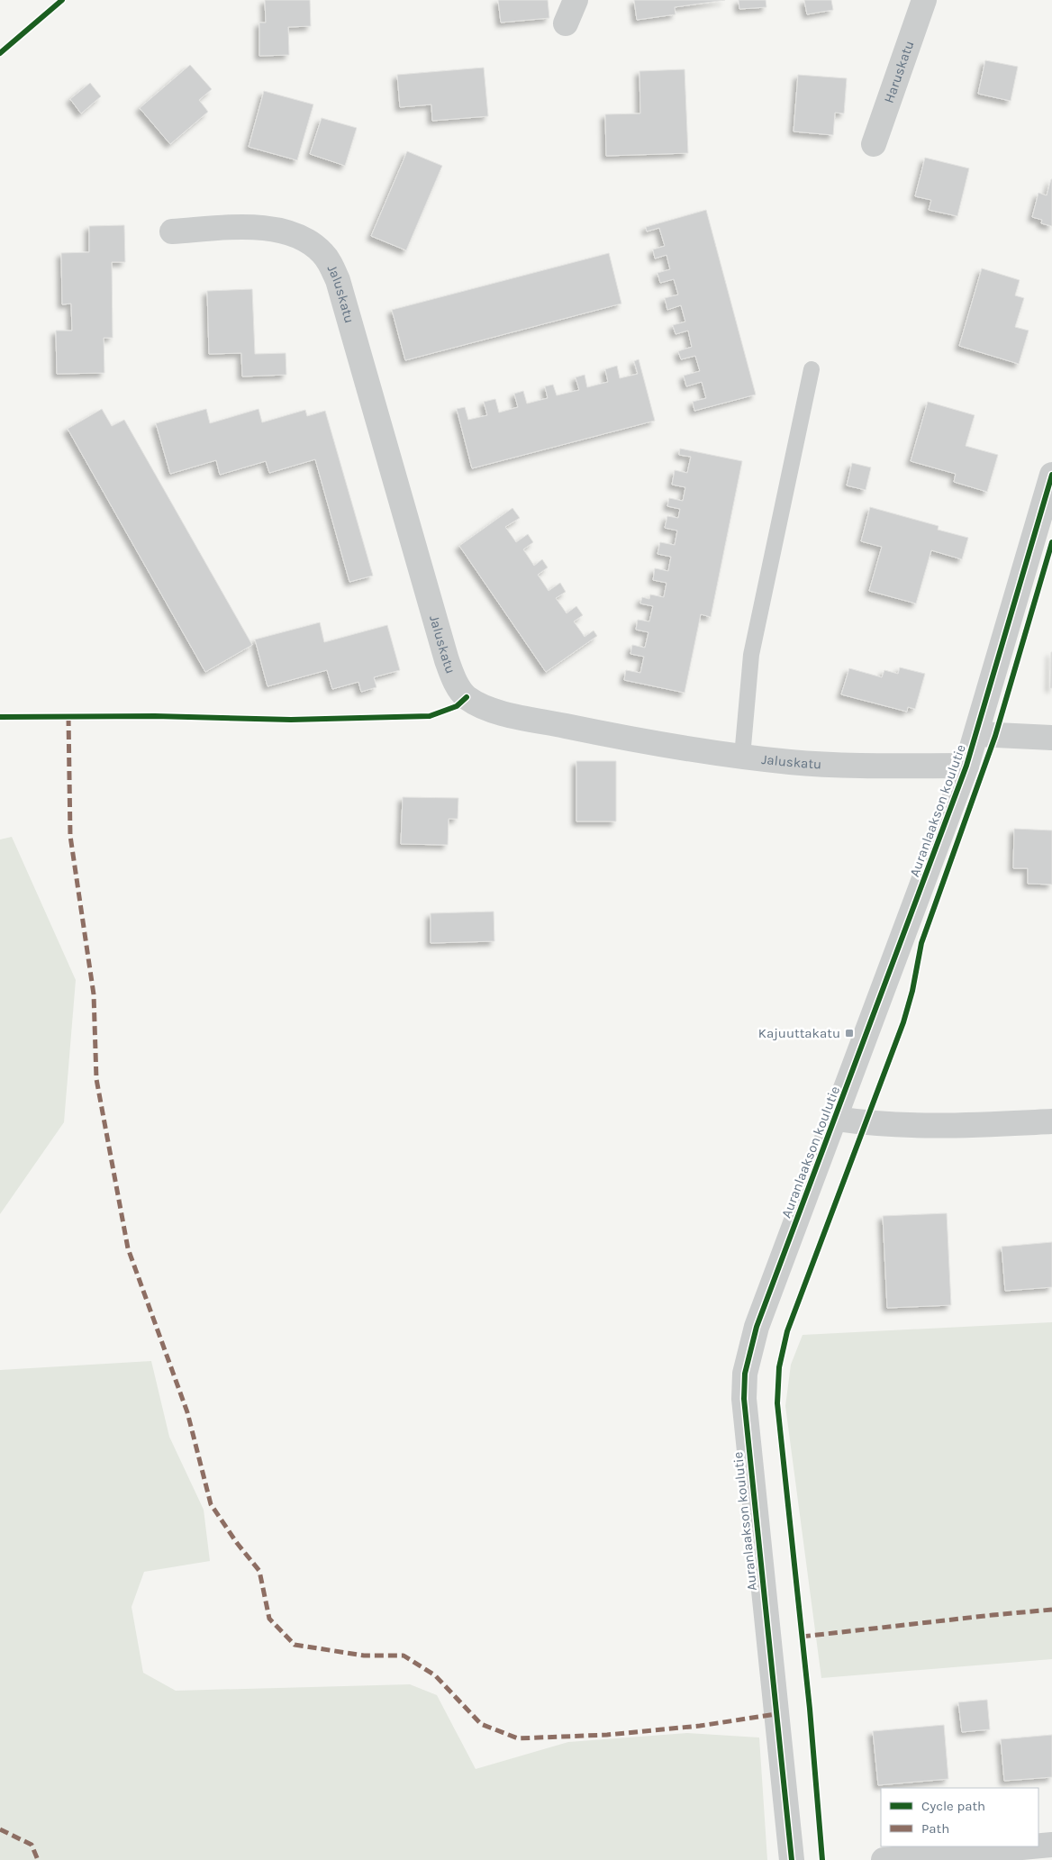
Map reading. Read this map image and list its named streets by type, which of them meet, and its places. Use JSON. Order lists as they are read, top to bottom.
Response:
{
  "streets": {
    "street": ["Haruskatu", "Jaluskatu", "Auranlaakson koulutie"]
  },
  "crossings": [
    ["Jaluskatu", "Auranlaakson koulutie"]
  ],
  "places": {
    "transit": ["Kajuuttakatu"]
  },
  "legend": ["Cycle path", "Path"]
}
